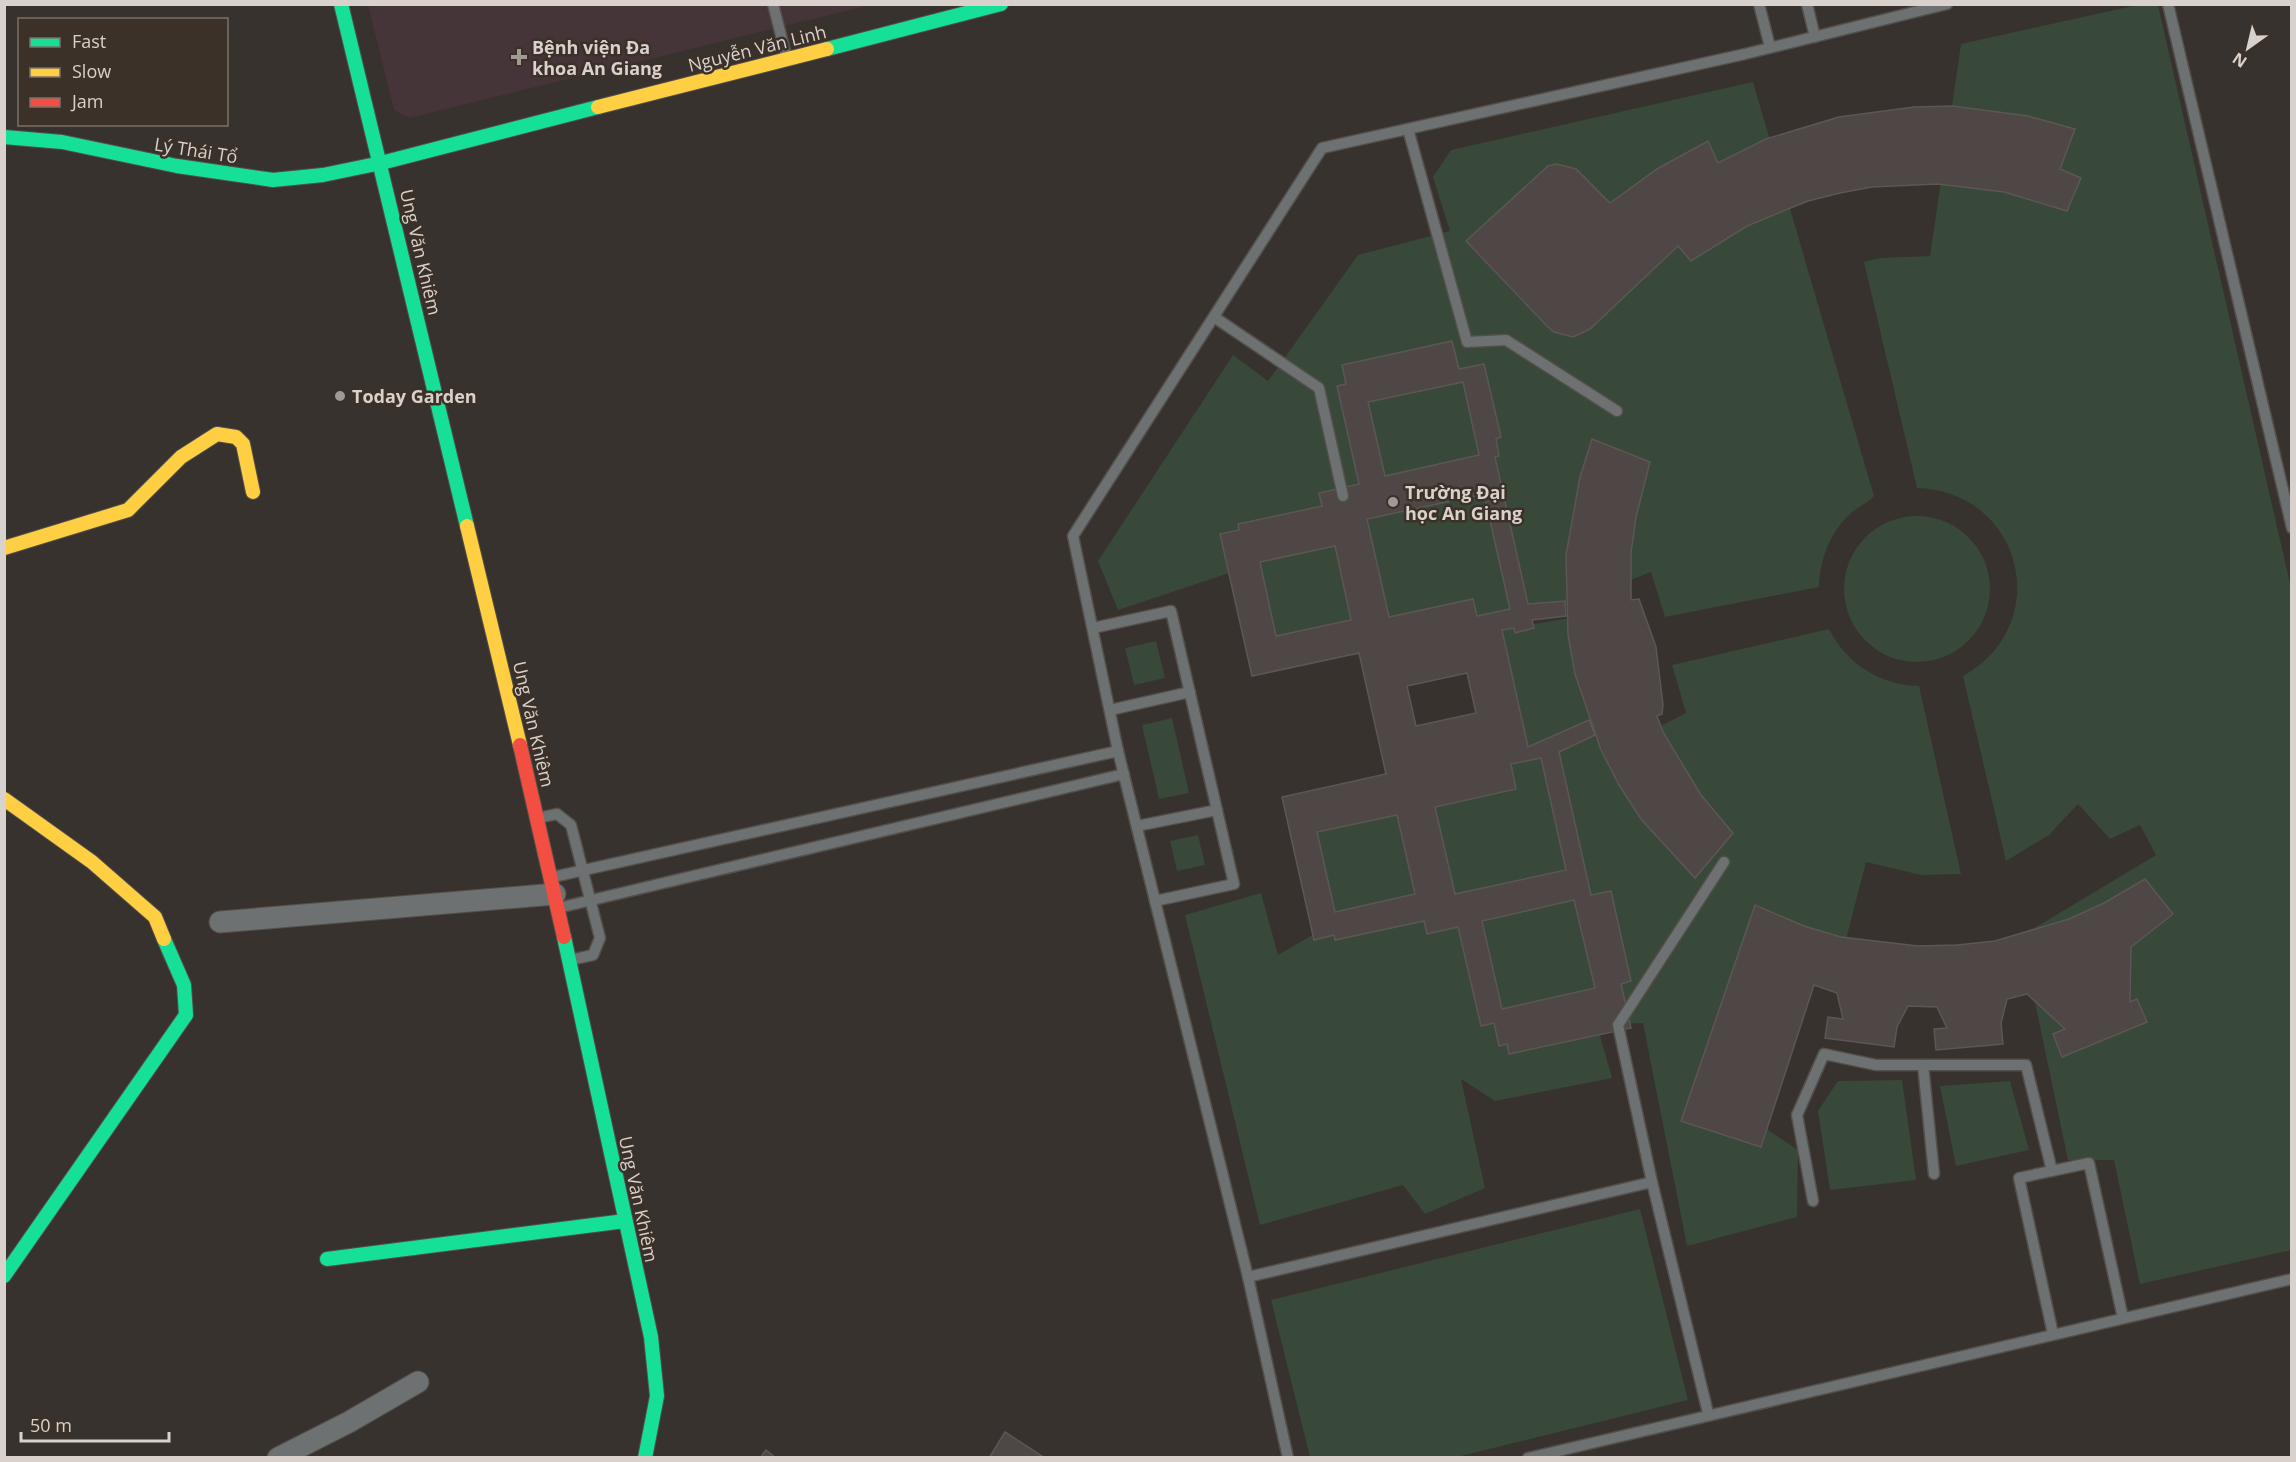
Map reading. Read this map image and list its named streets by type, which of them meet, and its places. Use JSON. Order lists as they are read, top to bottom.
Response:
{
  "streets": {
    "street": ["Nguyễn Văn Linh", "Lý Thái Tổ", "Ung Văn Khiêm"]
  },
  "crossings": [
    ["Nguyễn Văn Linh", "Lý Thái Tổ"],
    ["Nguyễn Văn Linh", "Ung Văn Khiêm"],
    ["Lý Thái Tổ", "Ung Văn Khiêm"]
  ],
  "places": {
    "health": ["Bệnh viện Đa khoa An Giang"],
    "other": ["Today Garden", "Trường Đại học An Giang"]
  },
  "legend": ["Fast", "Slow", "Jam"],
  "scale_bar": "50 m",
  "north": "bottom left"
}
